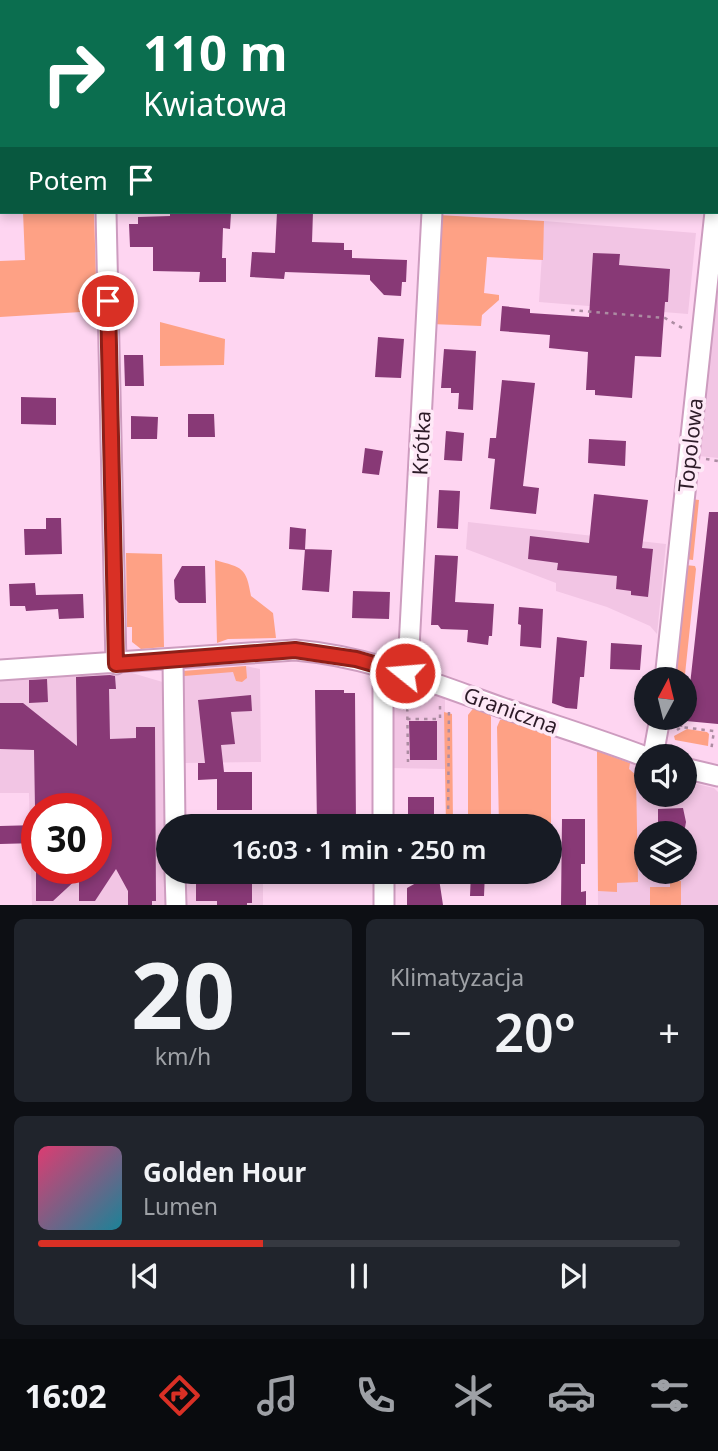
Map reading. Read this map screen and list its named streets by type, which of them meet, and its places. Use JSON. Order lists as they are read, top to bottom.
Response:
{
  "streets": {
    "street": ["Krótka", "Topolowa", "Graniczna"]
  },
  "crossings": [
    ["Krótka", "Graniczna"]
  ],
  "north": "top",
  "page": {
    "turn": ["110 m", "Kwiatowa"],
    "then": "Potem",
    "limit": "30",
    "trip": "16:03 · 1 min · 250 m",
    "tile": [
      ["20", "km/h"],
      "Klimatyzacja"
    ],
    "heat": ["−", "20°", "+"],
    "song": ["Golden Hour", "Lumen"],
    "tabs": "16:02"
  }
}
